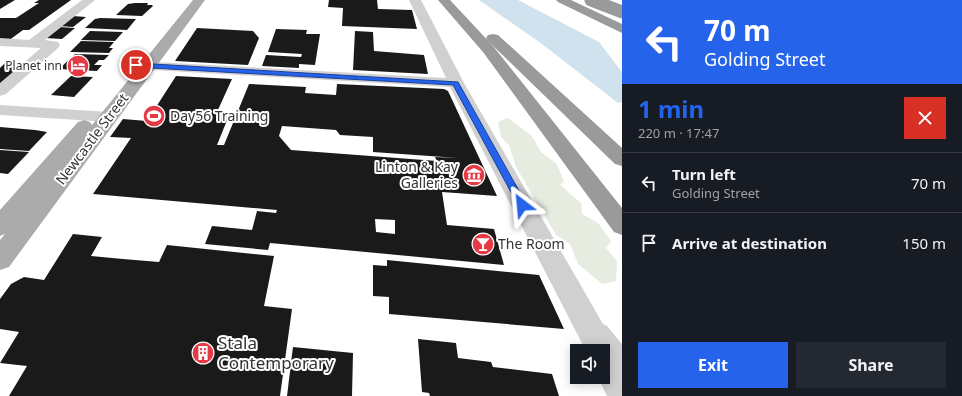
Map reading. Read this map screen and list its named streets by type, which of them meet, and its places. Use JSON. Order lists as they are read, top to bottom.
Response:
{
  "streets": {
    "main road": ["Newcastle Street"]
  },
  "places": {
    "hotel": ["Planet inn"],
    "sports": ["Day56 Training"],
    "museum": ["Linton & Kay Galleries"],
    "bar": ["The Room"],
    "building": ["Stala Contemporary"]
  },
  "page": {
    "turn": ["70 m", "Golding Street"],
    "heading": ["1 min", "220 m · 17:47"],
    "list": [
      {
        "name": "Turn left",
        "note": "Golding Street",
        "value": "70 m"
      },
      {
        "name": "Arrive at destination",
        "value": "150 m"
      }
    ],
    "buttons": ["Exit", "Share"]
  }
}
